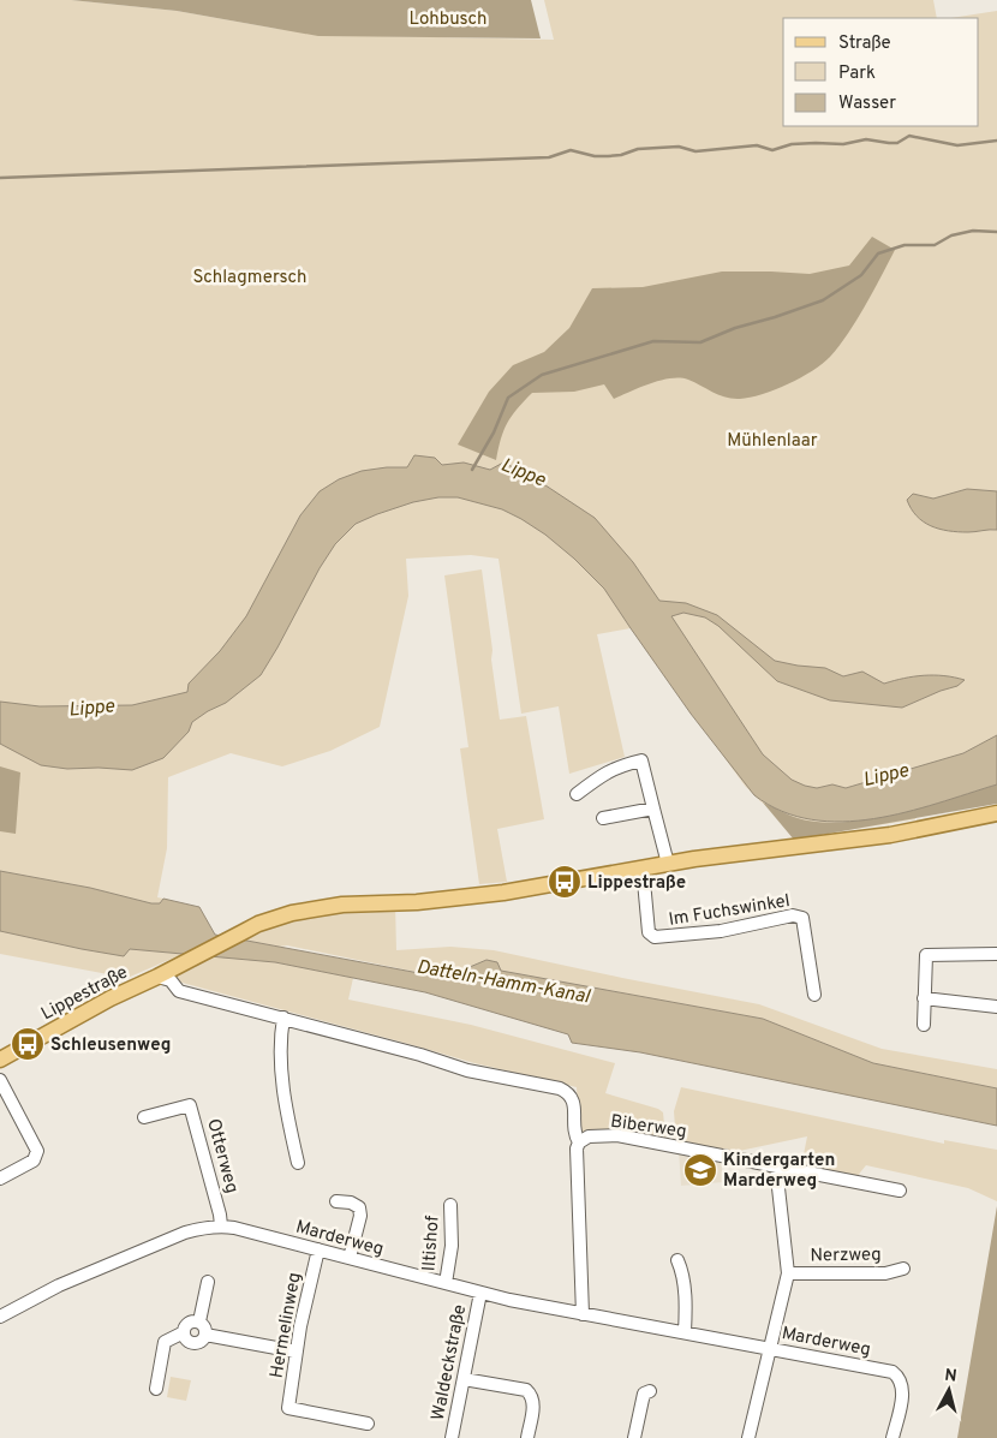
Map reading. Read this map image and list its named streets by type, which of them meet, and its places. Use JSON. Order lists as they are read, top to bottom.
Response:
{
  "streets": {
    "main road": ["Lippestraße"],
    "street": [
      "Im Fuchswinkel",
      "Biberweg",
      "Otterweg",
      "Marderweg",
      "Iltishof",
      "Nerzweg",
      "Hermelinweg",
      "Waldeckstraße"
    ]
  },
  "crossings": [
    ["Im Fuchswinkel", "Lippestraße"],
    ["Otterweg", "Marderweg"],
    ["Marderweg", "Iltishof"],
    ["Marderweg", "Hermelinweg"],
    ["Marderweg", "Waldeckstraße"]
  ],
  "water": ["Lippe", "Datteln-Hamm-Kanal"],
  "parks": ["Lohbusch", "Schlagmersch", "Mühlenlaar"],
  "places": {
    "bus stop": ["Lippestraße", "Schleusenweg"],
    "school or university": ["Kindergarten Marderweg"]
  },
  "legend": ["Straße", "Park", "Wasser"],
  "north": "top"
}
